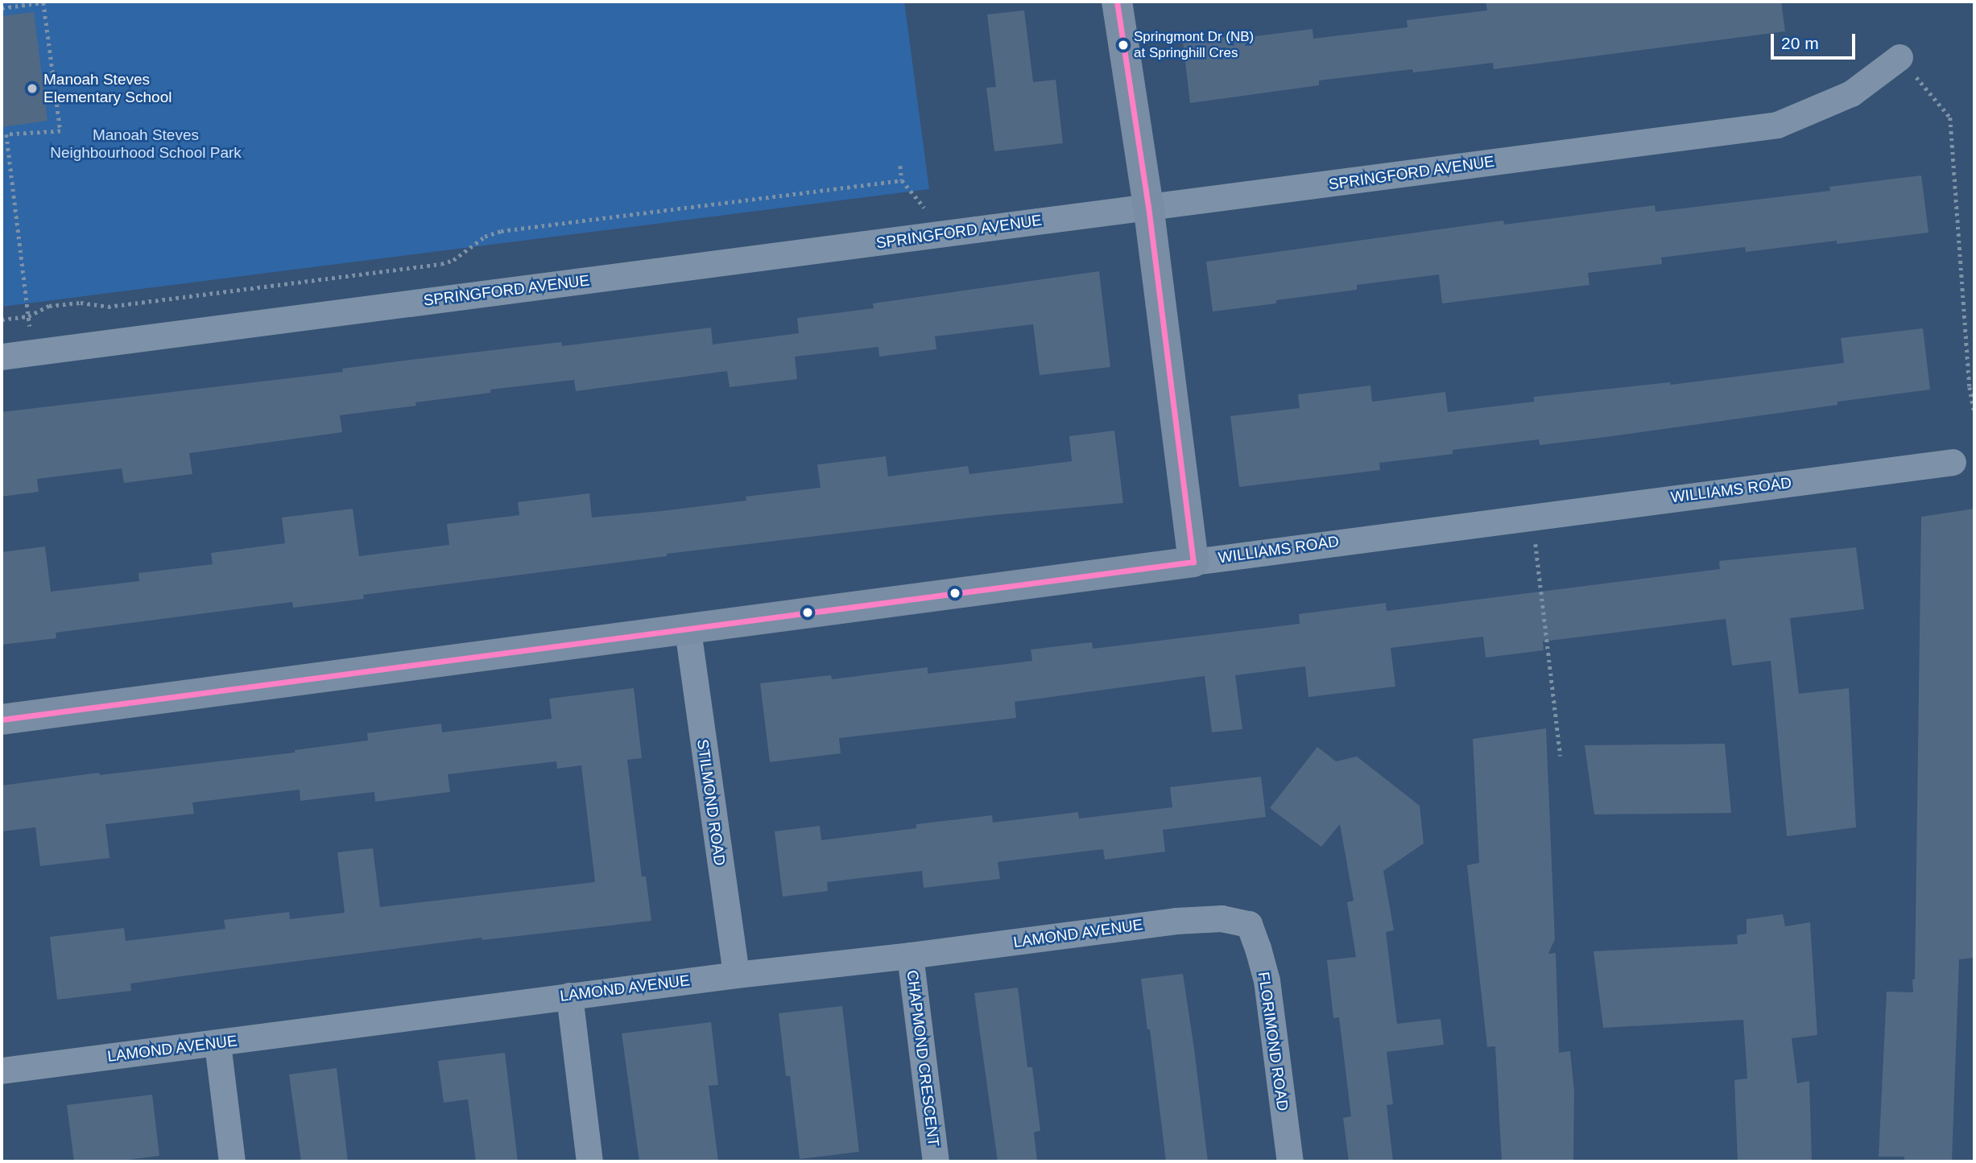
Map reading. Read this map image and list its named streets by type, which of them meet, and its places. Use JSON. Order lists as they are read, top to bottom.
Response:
{
  "streets": {
    "street": [
      "SPRINGFORD AVENUE",
      "WILLIAMS ROAD",
      "STILMOND ROAD",
      "LAMOND AVENUE",
      "FLORIMOND ROAD",
      "CHAPMOND CRESCENT"
    ]
  },
  "crossings": [
    ["WILLIAMS ROAD", "STILMOND ROAD"],
    ["STILMOND ROAD", "LAMOND AVENUE"],
    ["LAMOND AVENUE", "FLORIMOND ROAD"],
    ["LAMOND AVENUE", "CHAPMOND CRESCENT"]
  ],
  "parks": ["Manoah Steves Neighbourhood School Park"],
  "places": ["Springmont Dr (NB) at Springhill Cres", "Manoah Steves Elementary School"],
  "scale_bar": "20 m"
}
